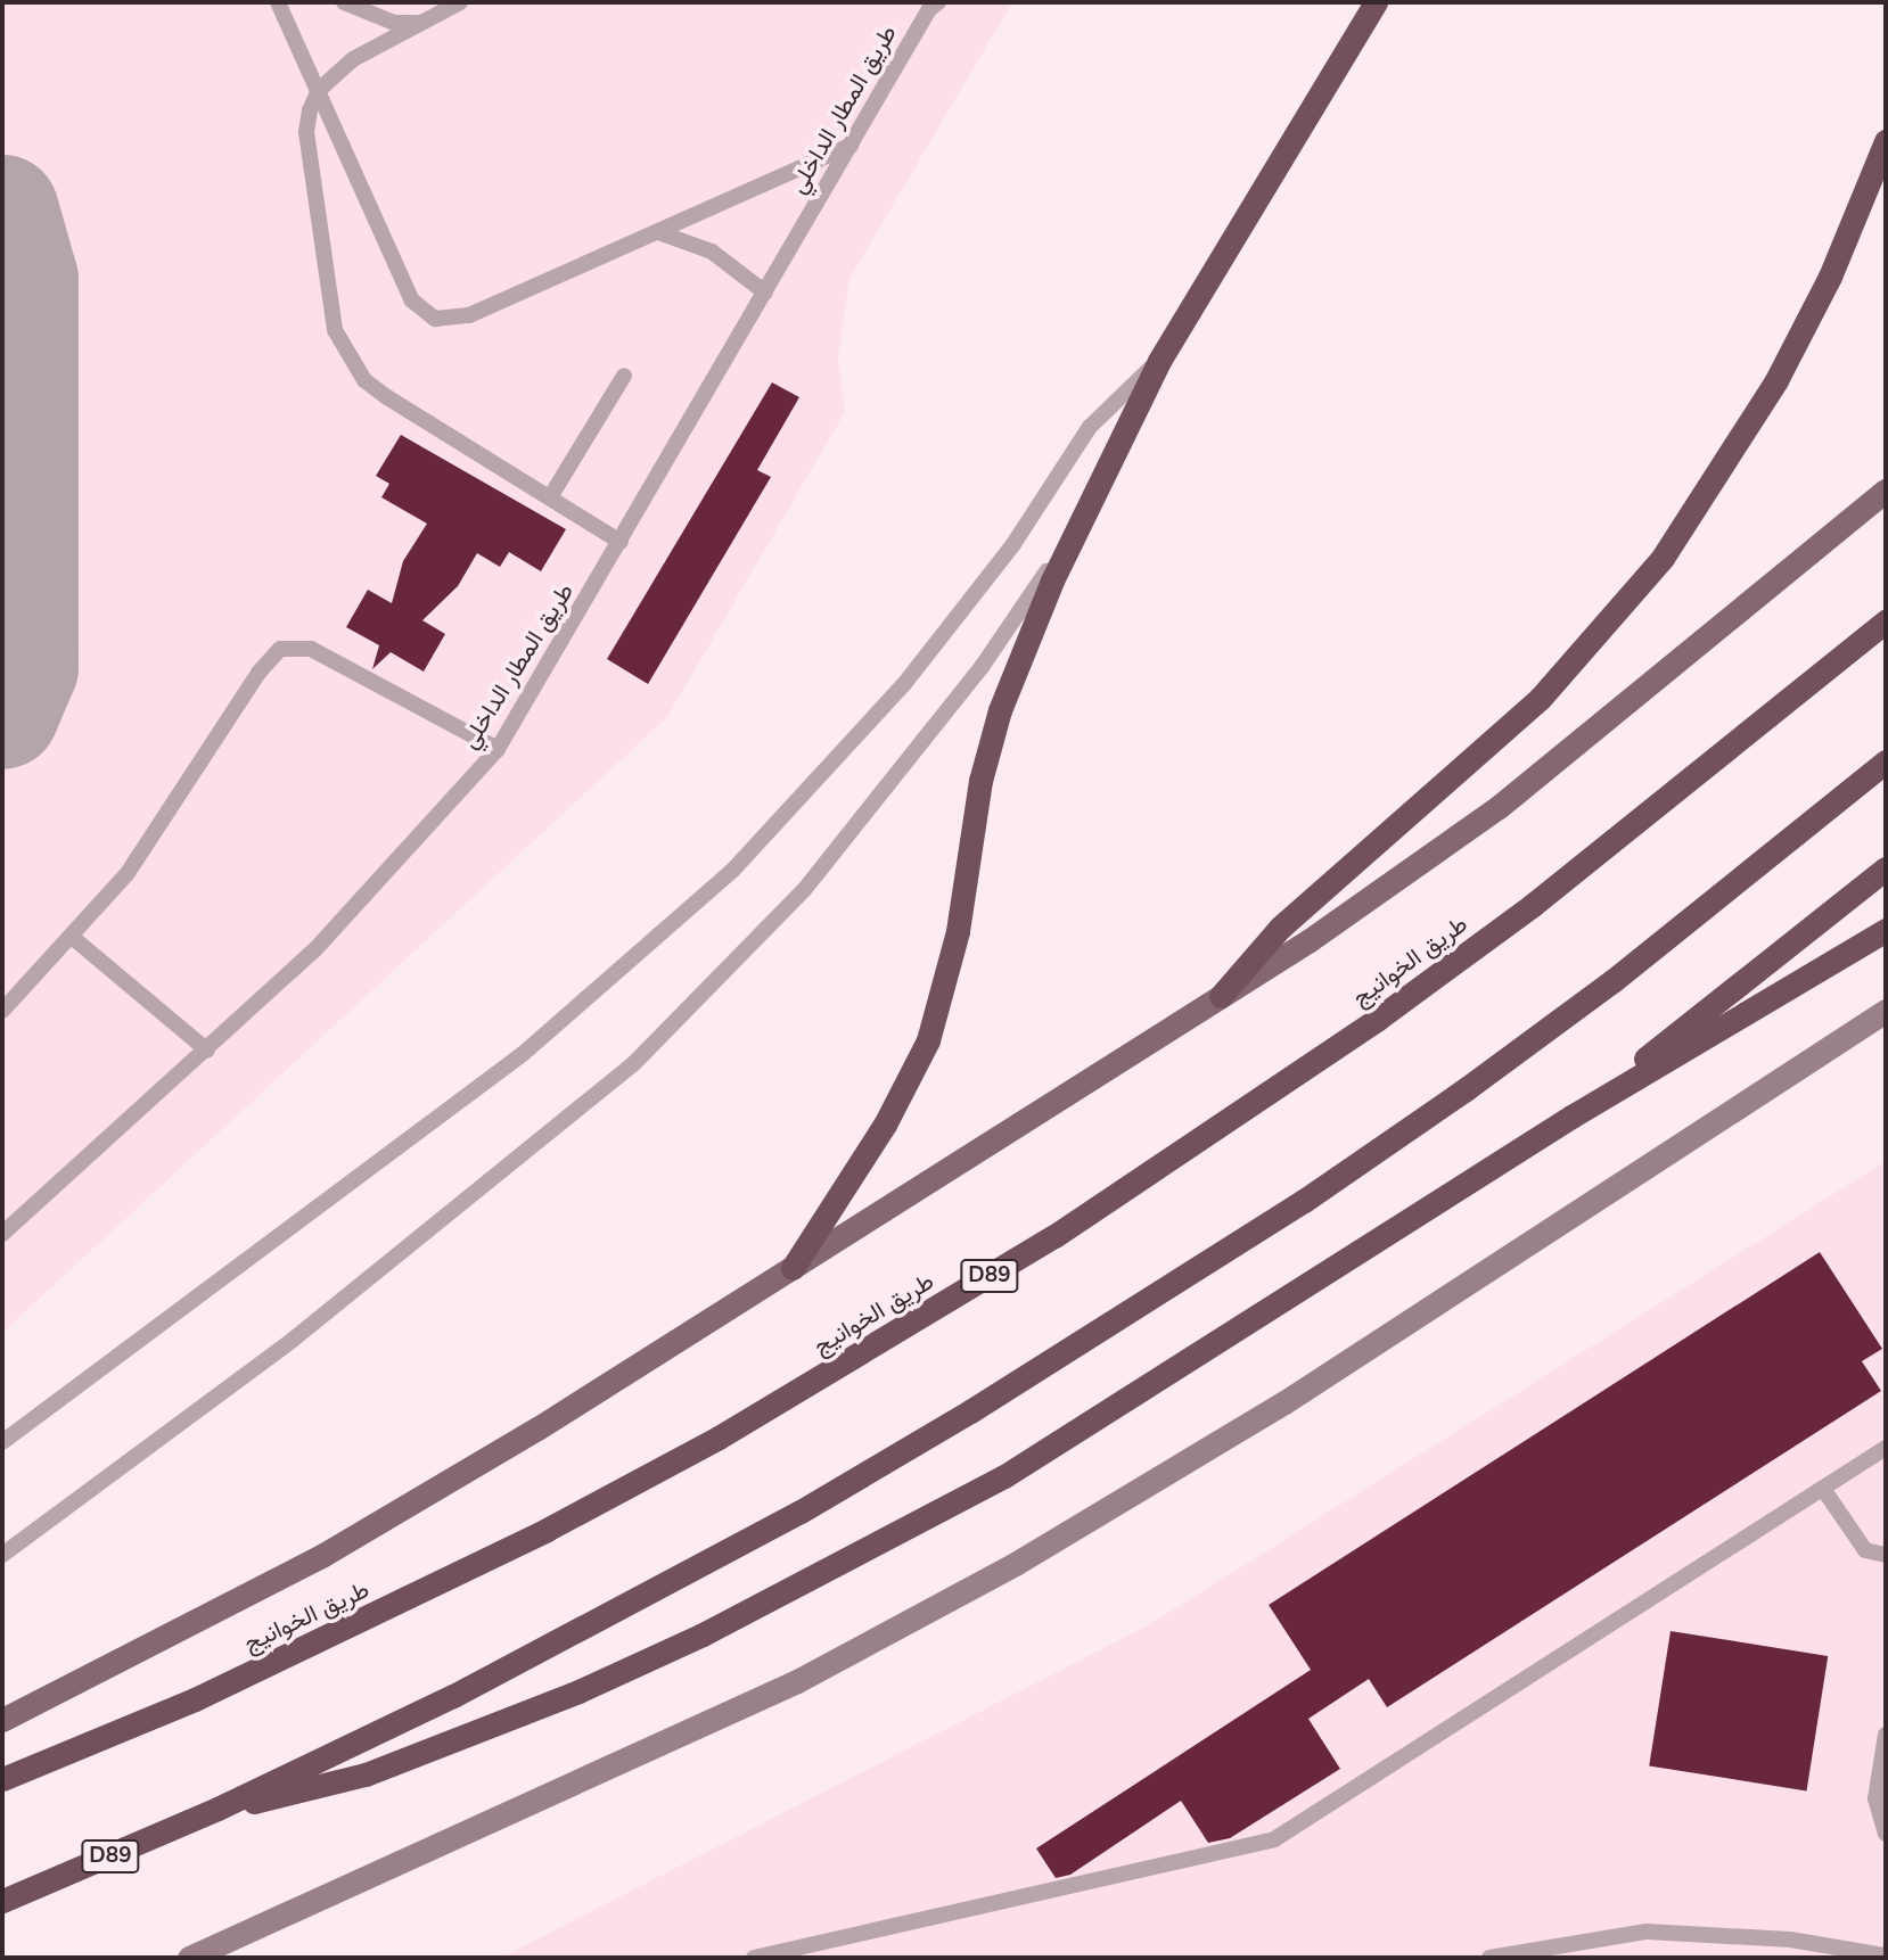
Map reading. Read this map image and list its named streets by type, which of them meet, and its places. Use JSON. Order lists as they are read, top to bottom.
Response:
{
  "streets": {
    "highway": ["طريق الخوانيج", "D89"],
    "lane": ["طريق المطار الداخلي"]
  }
}
